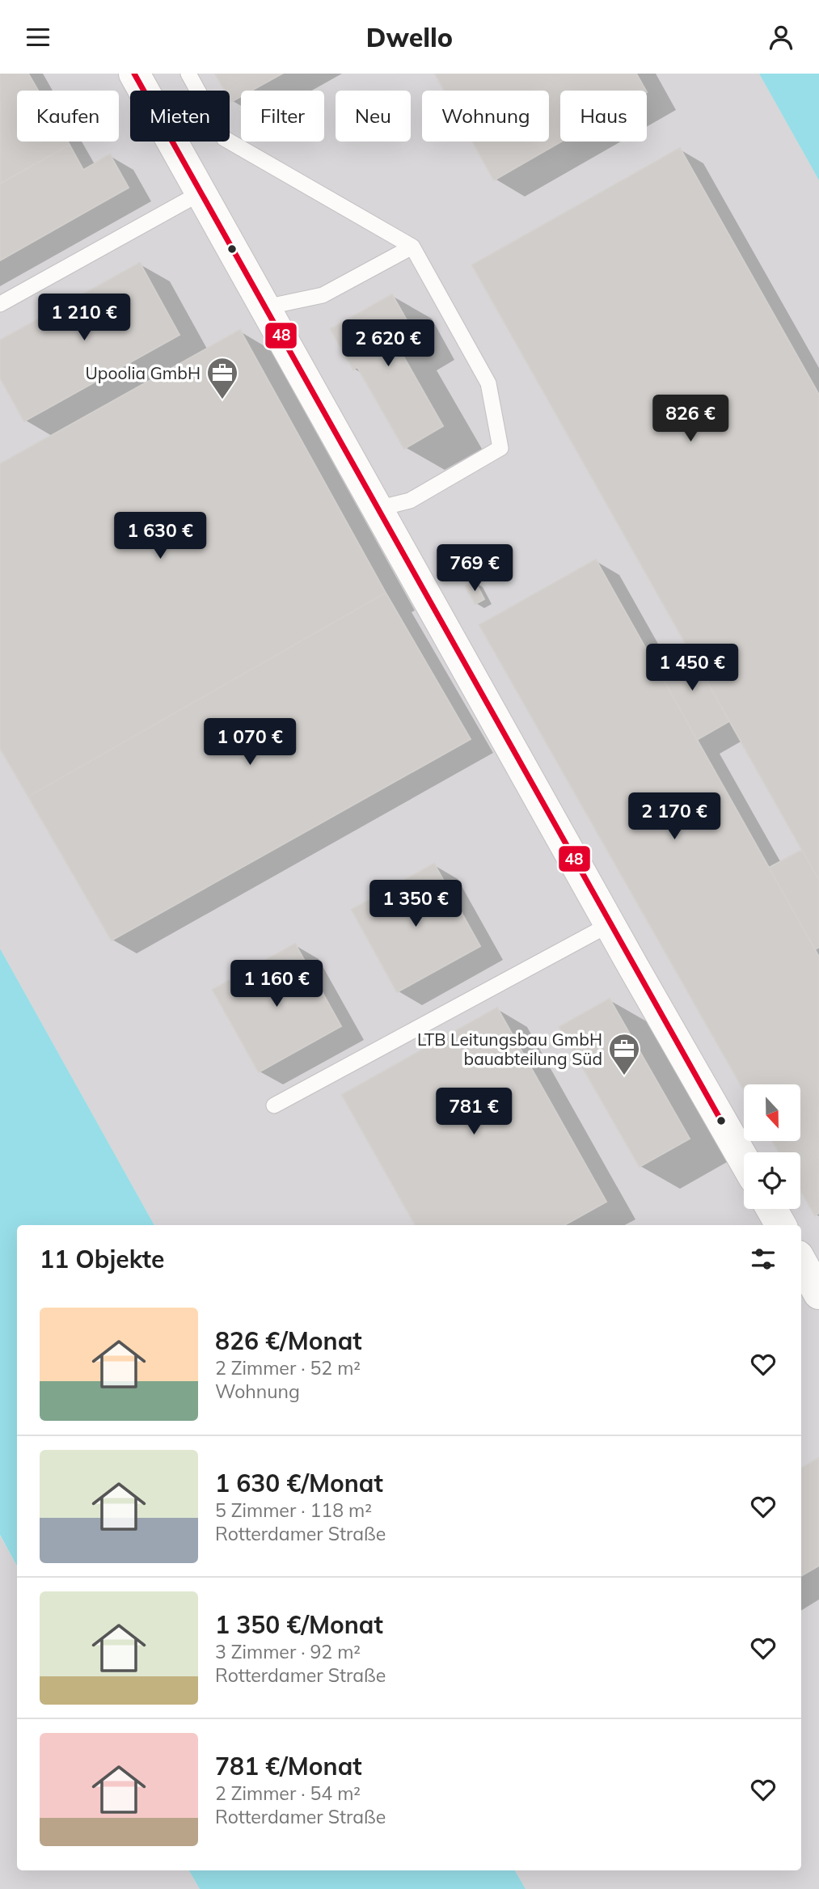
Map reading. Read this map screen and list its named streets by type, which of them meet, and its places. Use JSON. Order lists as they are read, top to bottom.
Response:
{
  "places": {
    "office": ["Upoolia GmbH", "LTB Leitungsbau GmbH bauabteilung Süd"]
  },
  "lines": ["transit line 48"],
  "north": "bottom",
  "page": {
    "header": "Dwello",
    "chip": [
      "Kaufen",
      "Mieten",
      "Filter",
      "Neu",
      "Wohnung",
      "Haus"
    ],
    "price": [
      "1 210 €",
      "2 620 €",
      "826 €",
      "1 630 €",
      "769 €",
      "1 450 €",
      "1 070 €",
      "2 170 €",
      "1 350 €",
      "1 160 €",
      "781 €"
    ],
    "heading": "11 Objekte",
    "list": [
      {
        "name": "826 €/Monat",
        "note": "2 Zimmer · 52 m² · Wohnung"
      },
      {
        "name": "1 630 €/Monat",
        "note": "5 Zimmer · 118 m² · Rotterdamer Straße"
      },
      {
        "name": "1 350 €/Monat",
        "note": "3 Zimmer · 92 m² · Rotterdamer Straße"
      },
      {
        "name": "781 €/Monat",
        "note": "2 Zimmer · 54 m² · Rotterdamer Straße"
      }
    ]
  }
}
